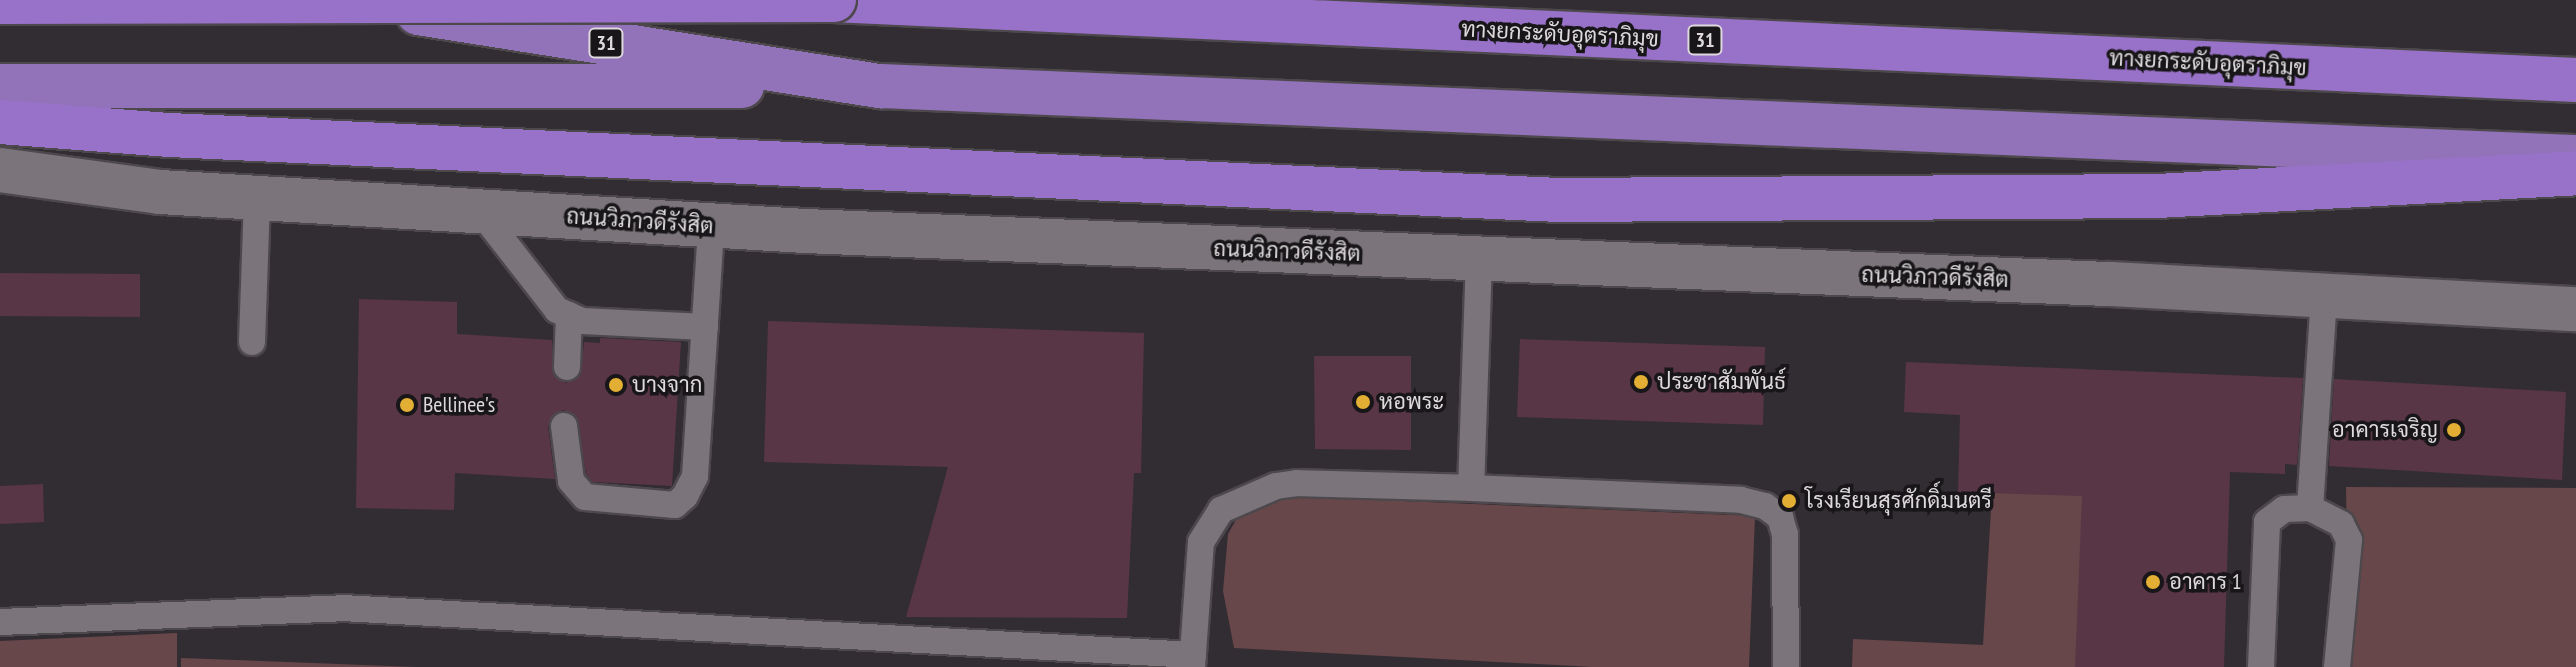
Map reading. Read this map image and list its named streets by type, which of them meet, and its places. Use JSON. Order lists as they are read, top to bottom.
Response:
{
  "streets": {
    "highway": ["ทางยกระดับอุตราภิมุข", "31"],
    "main road": ["ถนนวิภาวดีรังสิต"]
  },
  "places": [
    "ประชาสัมพันธ์",
    "บางจาก",
    "หอพระ",
    "Bellinee's",
    "อาคารเจริญ",
    "โรงเรียนสุรศักดิ์มนตรี",
    "อาคาร 1"
  ]
}
